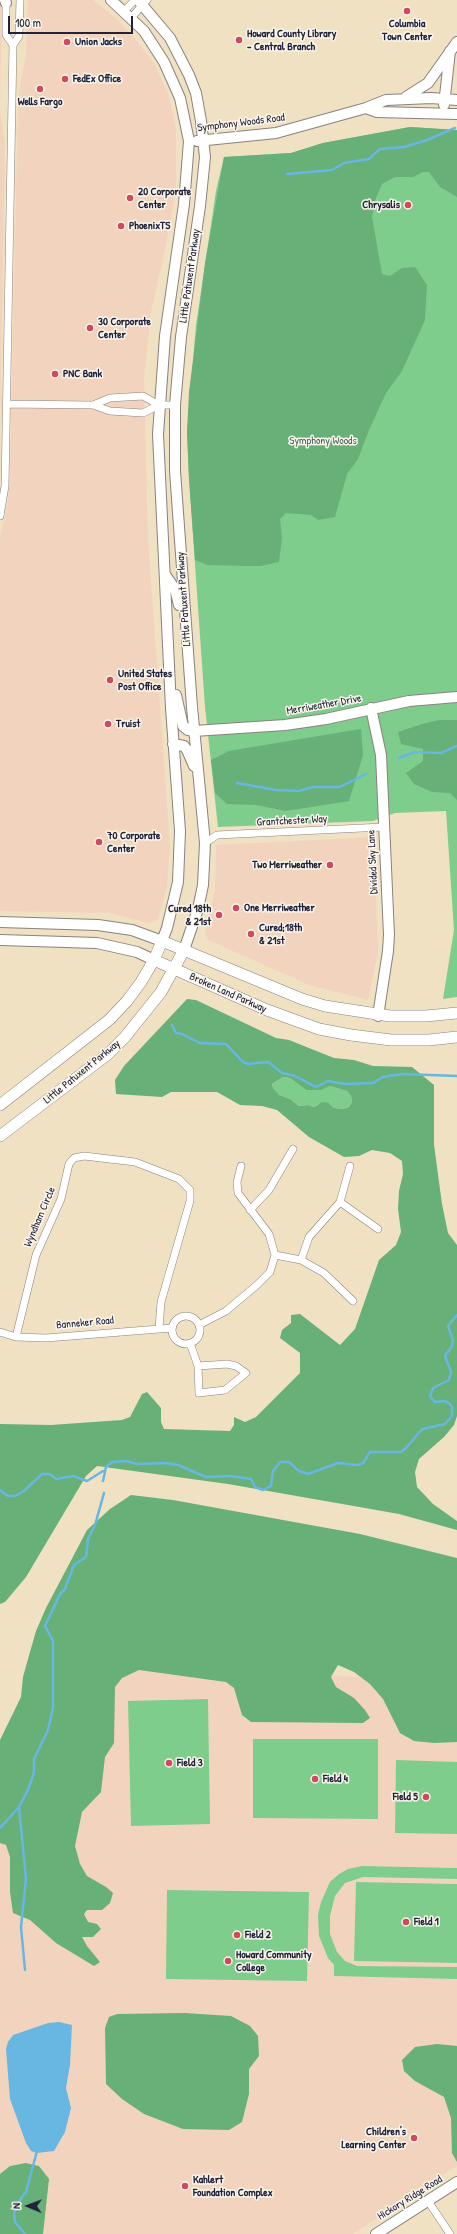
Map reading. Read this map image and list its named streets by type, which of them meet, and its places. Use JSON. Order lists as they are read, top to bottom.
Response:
{
  "streets": {
    "main road": [
      "Symphony Woods Road",
      "Little Patuxent Parkway",
      "Merriweather Drive",
      "Divided Sky Lane",
      "Broken Land Parkway",
      "Hickory Ridge Road"
    ],
    "street": ["Grantchester Way", "Wyndham Circle", "Banneker Road"]
  },
  "crossings": [
    ["Symphony Woods Road", "Little Patuxent Parkway"],
    ["Little Patuxent Parkway", "Merriweather Drive"],
    ["Little Patuxent Parkway", "Grantchester Way"],
    ["Little Patuxent Parkway", "Broken Land Parkway"],
    ["Merriweather Drive", "Divided Sky Lane"],
    ["Grantchester Way", "Divided Sky Lane"],
    ["Divided Sky Lane", "Broken Land Parkway"],
    ["Wyndham Circle", "Banneker Road"]
  ],
  "parks": ["Symphony Woods"],
  "places": [
    "Columbia Town Center",
    "Howard County Library - Central Branch",
    "Union Jacks",
    "FedEx Office",
    "Wells Fargo",
    "20 Corporate Center",
    "Chrysalis",
    "PhoenixTS",
    "30 Corporate Center",
    "PNC Bank",
    "United States Post Office",
    "Truist",
    "70 Corporate Center",
    "Two Merriweather",
    "One Merriweather",
    "Cured 18th & 21st",
    "Cured;18th & 21st",
    "Field 3",
    "Field 4",
    "Field 5",
    "Field 1",
    "Field 2",
    "Howard Community College",
    "Children's Learning Center",
    "Kahlert Foundation Complex"
  ],
  "scale_bar": "100 m",
  "north": "left"
}
